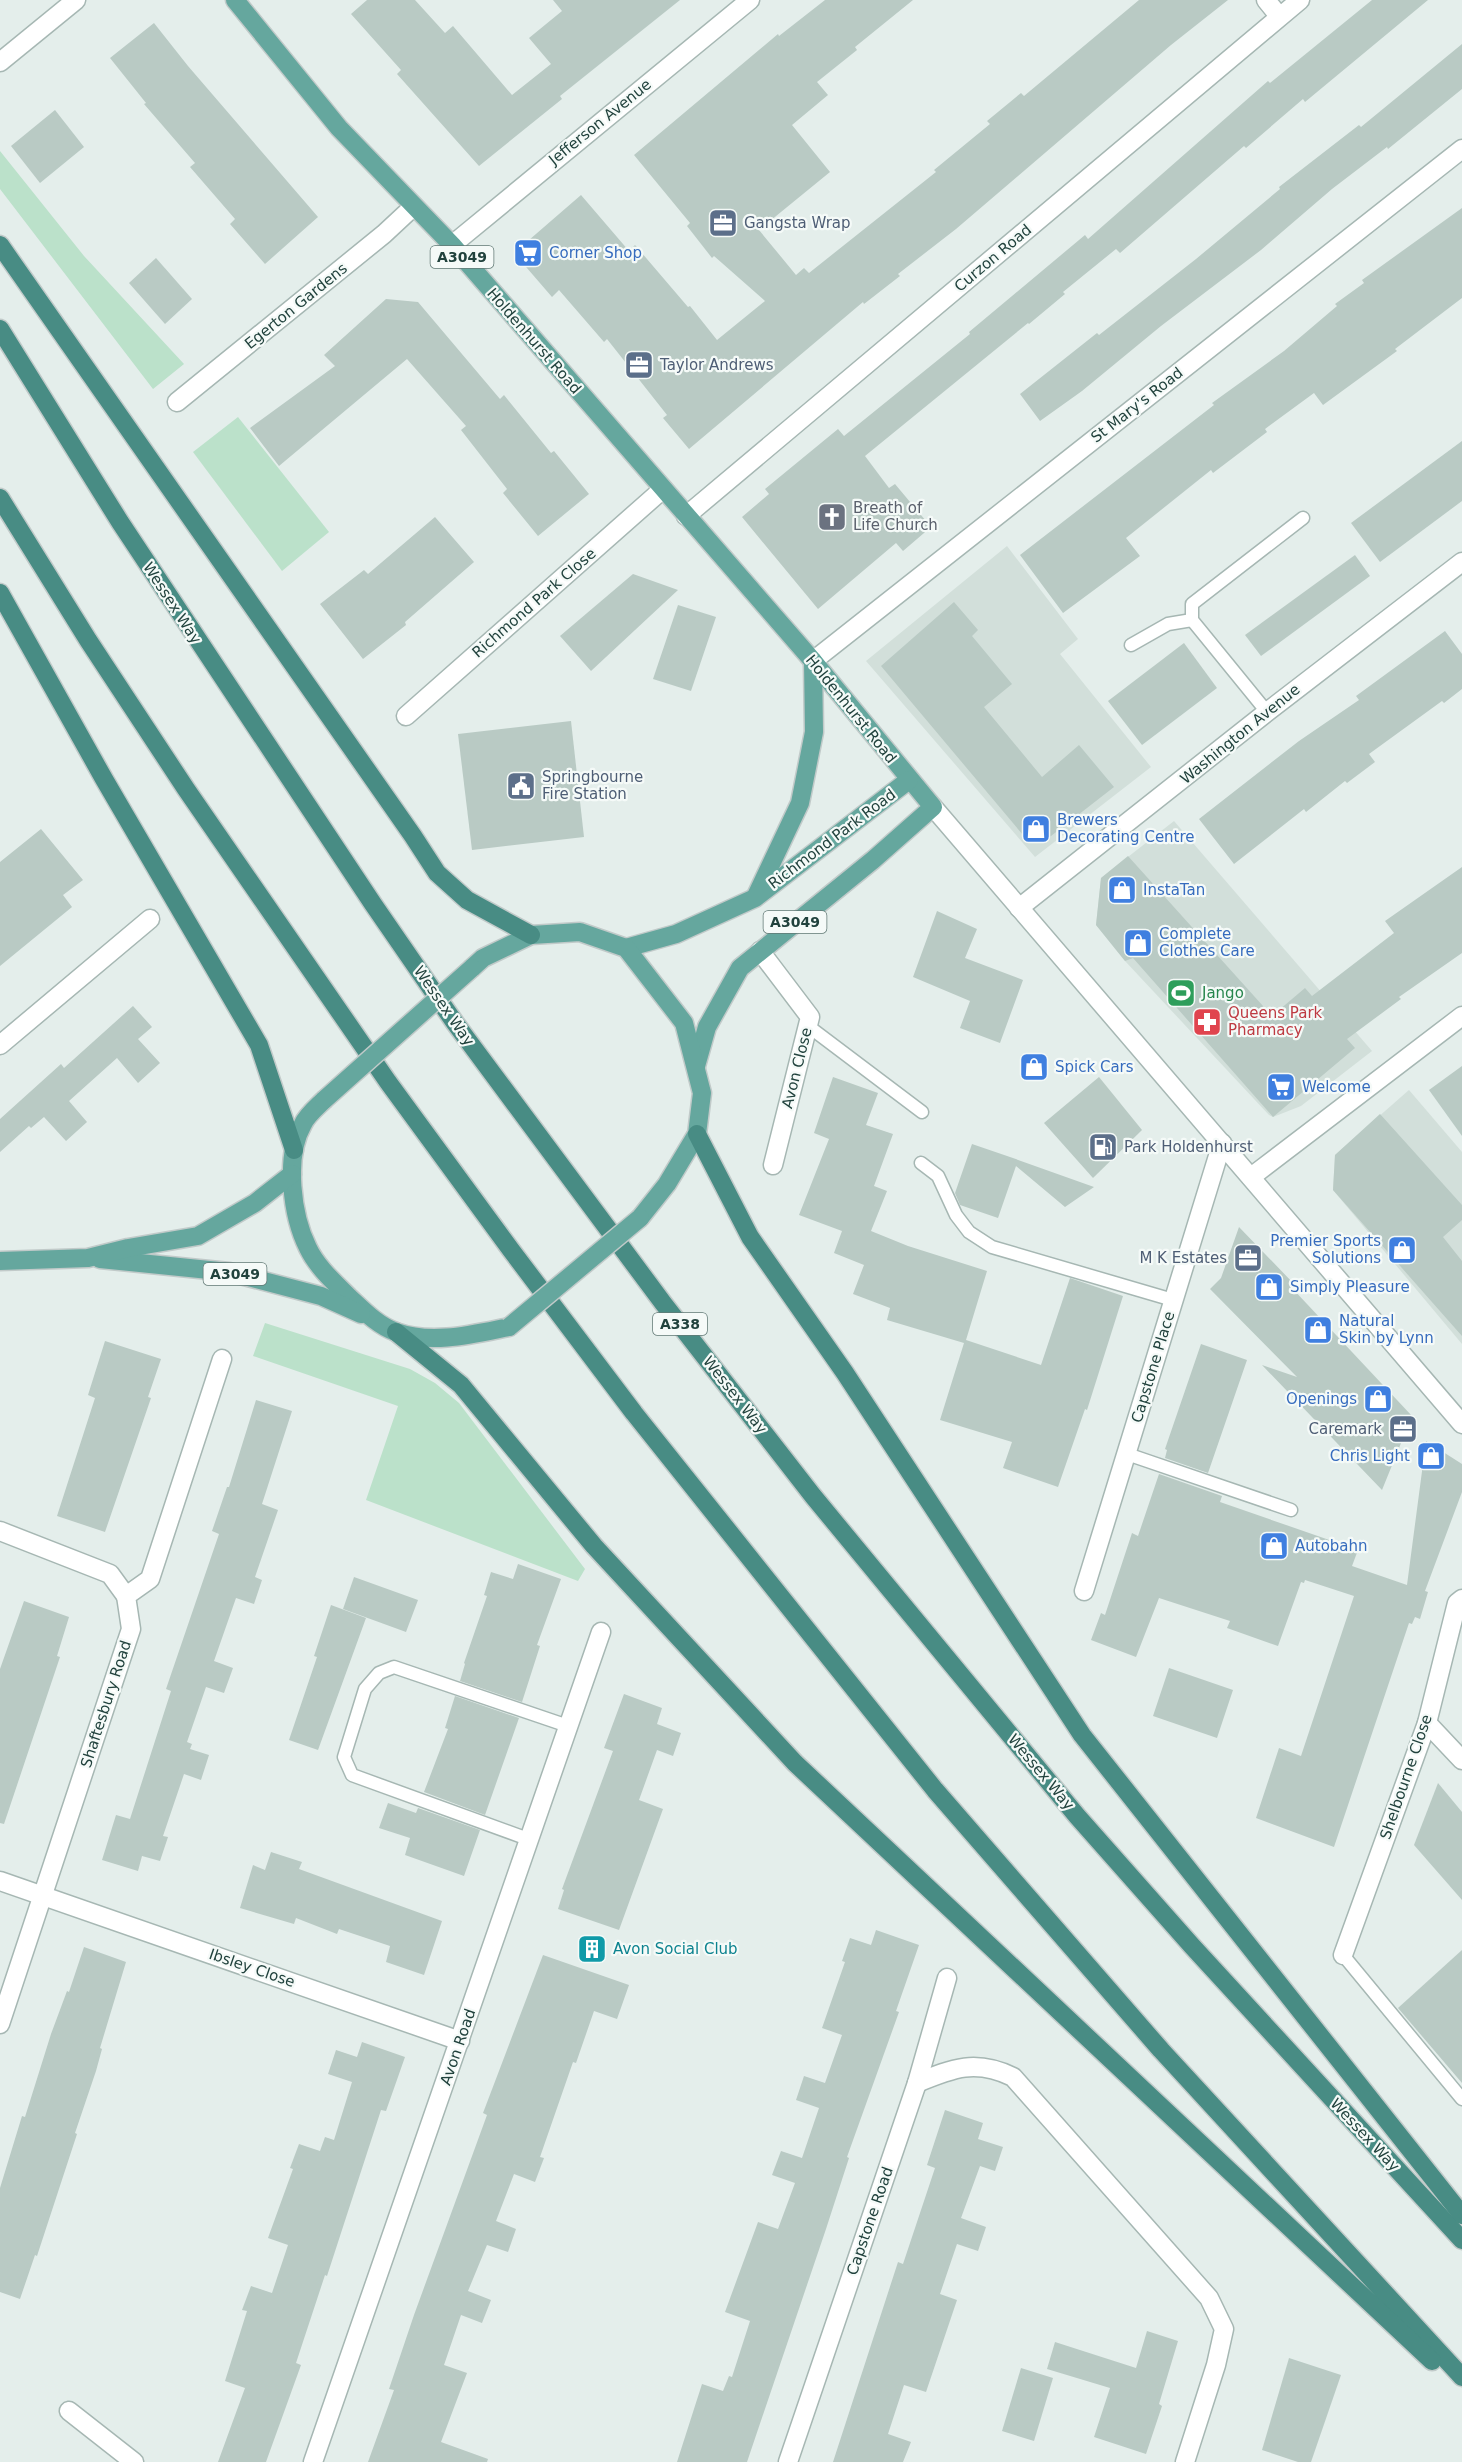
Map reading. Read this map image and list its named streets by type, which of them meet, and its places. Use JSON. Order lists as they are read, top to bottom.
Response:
{
  "streets": {
    "highway": ["Wessex Way", "A338"],
    "main road": ["A3049", "Holdenhurst Road", "Richmond Park Road"],
    "street": [
      "Jefferson Avenue",
      "Curzon Road",
      "Egerton Gardens",
      "St Mary's Road",
      "Richmond Park Close",
      "Washington Avenue",
      "Avon Close",
      "Capstone Place",
      "Shaftesbury Road",
      "Shelbourne Close",
      "Ibsley Close",
      "Avon Road",
      "Capstone Road"
    ]
  },
  "crossings": [
    ["Jefferson Avenue", "Holdenhurst Road"],
    ["A3049", "Holdenhurst Road"],
    ["A3049", "St Mary's Road"],
    ["A3049", "Richmond Park Road"],
    ["A3049", "Avon Close"],
    ["Curzon Road", "Holdenhurst Road"],
    ["Egerton Gardens", "Holdenhurst Road"],
    ["Holdenhurst Road", "St Mary's Road"],
    ["Holdenhurst Road", "Richmond Park Close"],
    ["Holdenhurst Road", "Washington Avenue"],
    ["Holdenhurst Road", "Richmond Park Road"],
    ["Holdenhurst Road", "Capstone Place"],
    ["Shaftesbury Road", "Ibsley Close"],
    ["Ibsley Close", "Avon Road"]
  ],
  "places": {
    "office": [
      "Gangsta Wrap",
      "Taylor Andrews",
      "M K Estates",
      "Caremark"
    ],
    "supermarket": ["Corner Shop", "Welcome"],
    "church": ["Breath of Life Church"],
    "public building": ["Springbourne Fire Station"],
    "shop": [
      "Brewers Decorating Centre",
      "InstaTan",
      "Complete Clothes Care",
      "Spick Cars",
      "Premier Sports Solutions",
      "Simply Pleasure",
      "Natural Skin by Lynn",
      "Openings",
      "Chris Light",
      "Autobahn"
    ],
    "sports": ["Jango"],
    "pharmacy": ["Queens Park Pharmacy"],
    "fuel station": ["Park Holdenhurst"],
    "building": ["Avon Social Club"]
  }
}
